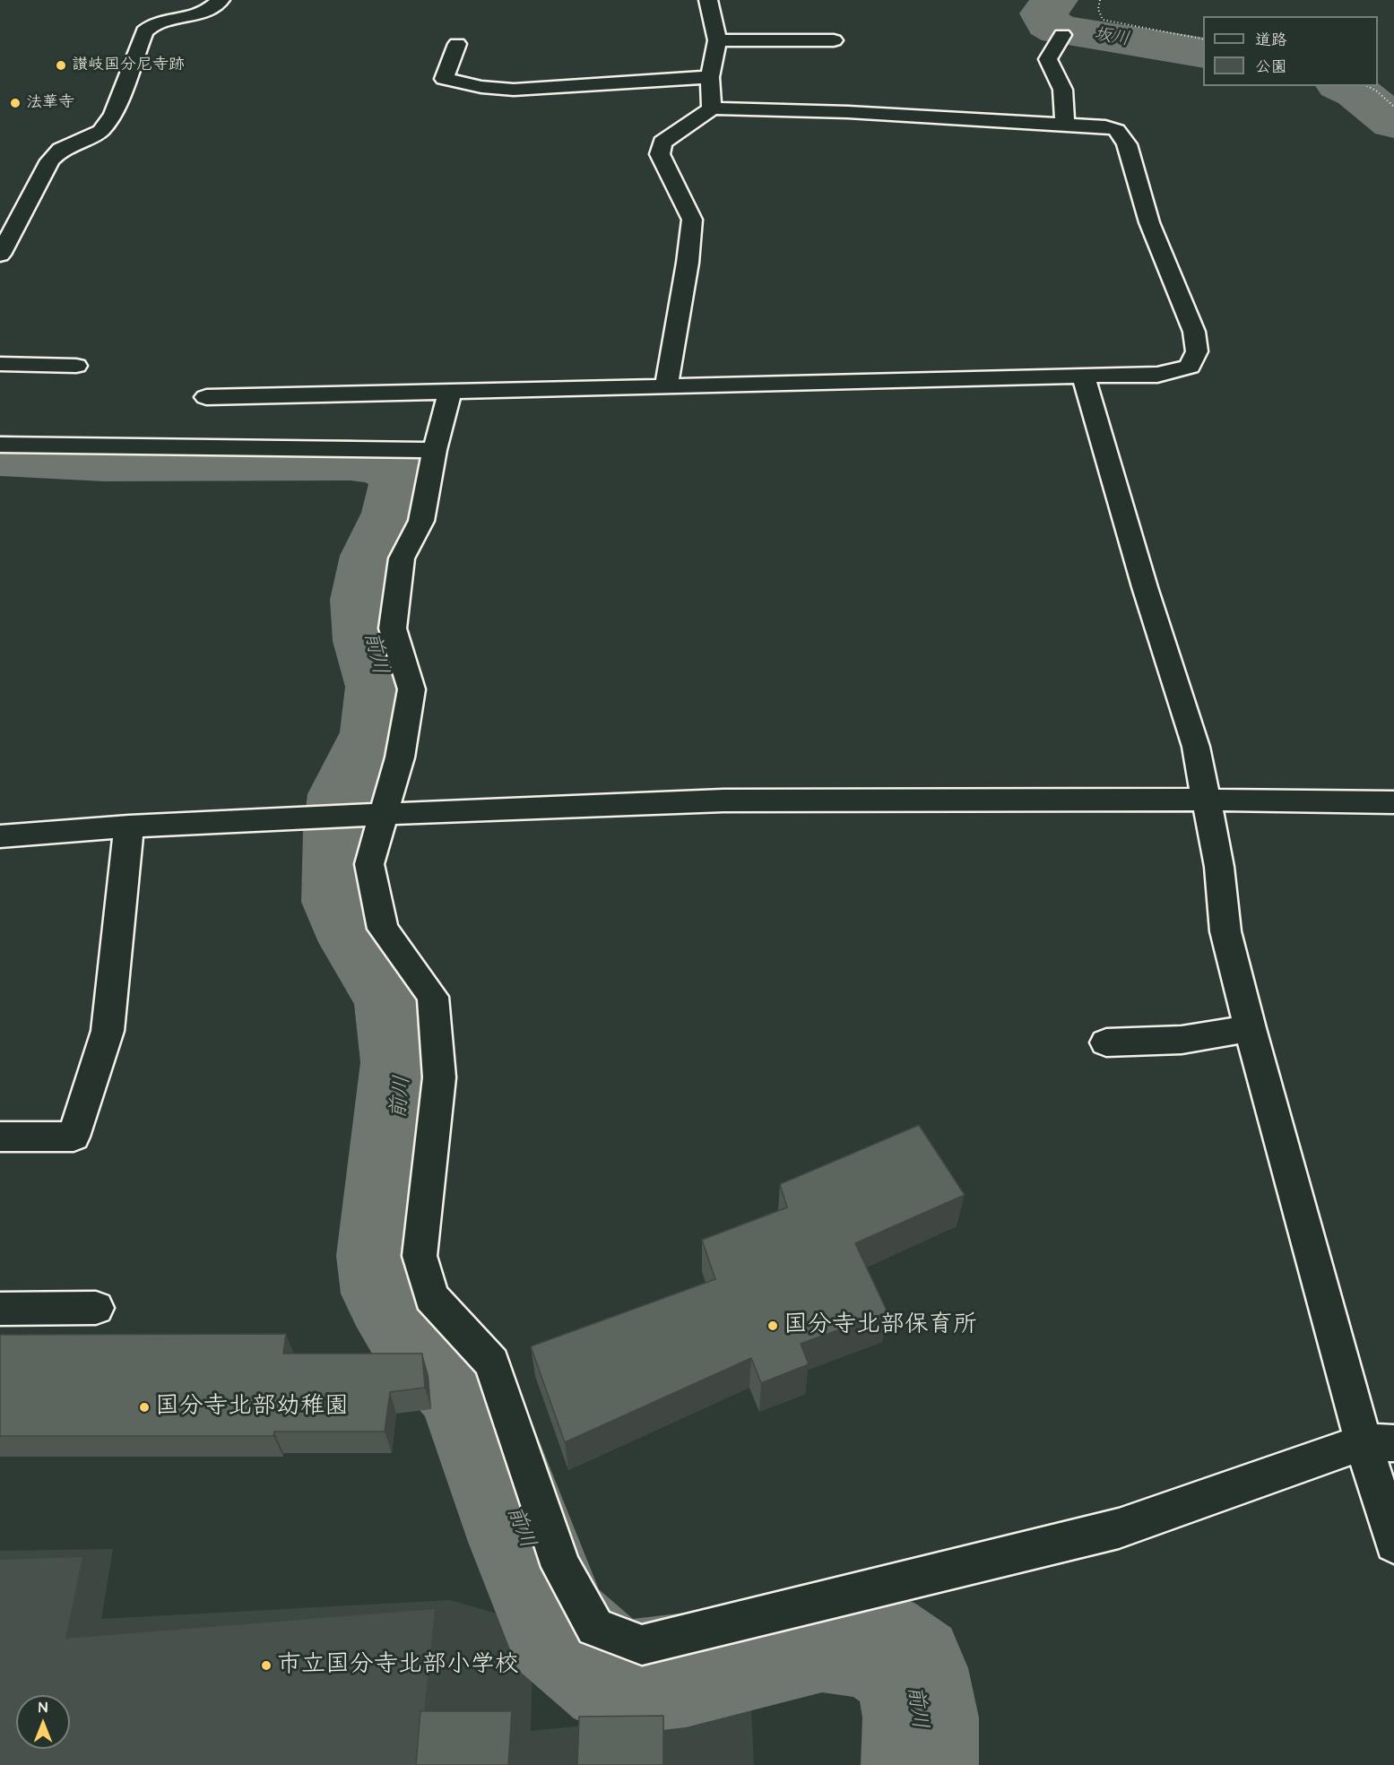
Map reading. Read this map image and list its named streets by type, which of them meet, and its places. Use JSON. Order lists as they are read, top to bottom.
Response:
{
  "water": ["坂川", "前川"],
  "places": [
    "讃岐国分尼寺跡",
    "法華寺",
    "国分寺北部保育所",
    "国分寺北部幼稚園",
    "市立国分寺北部小学校"
  ],
  "legend": ["道路", "公園"],
  "north": "top"
}
